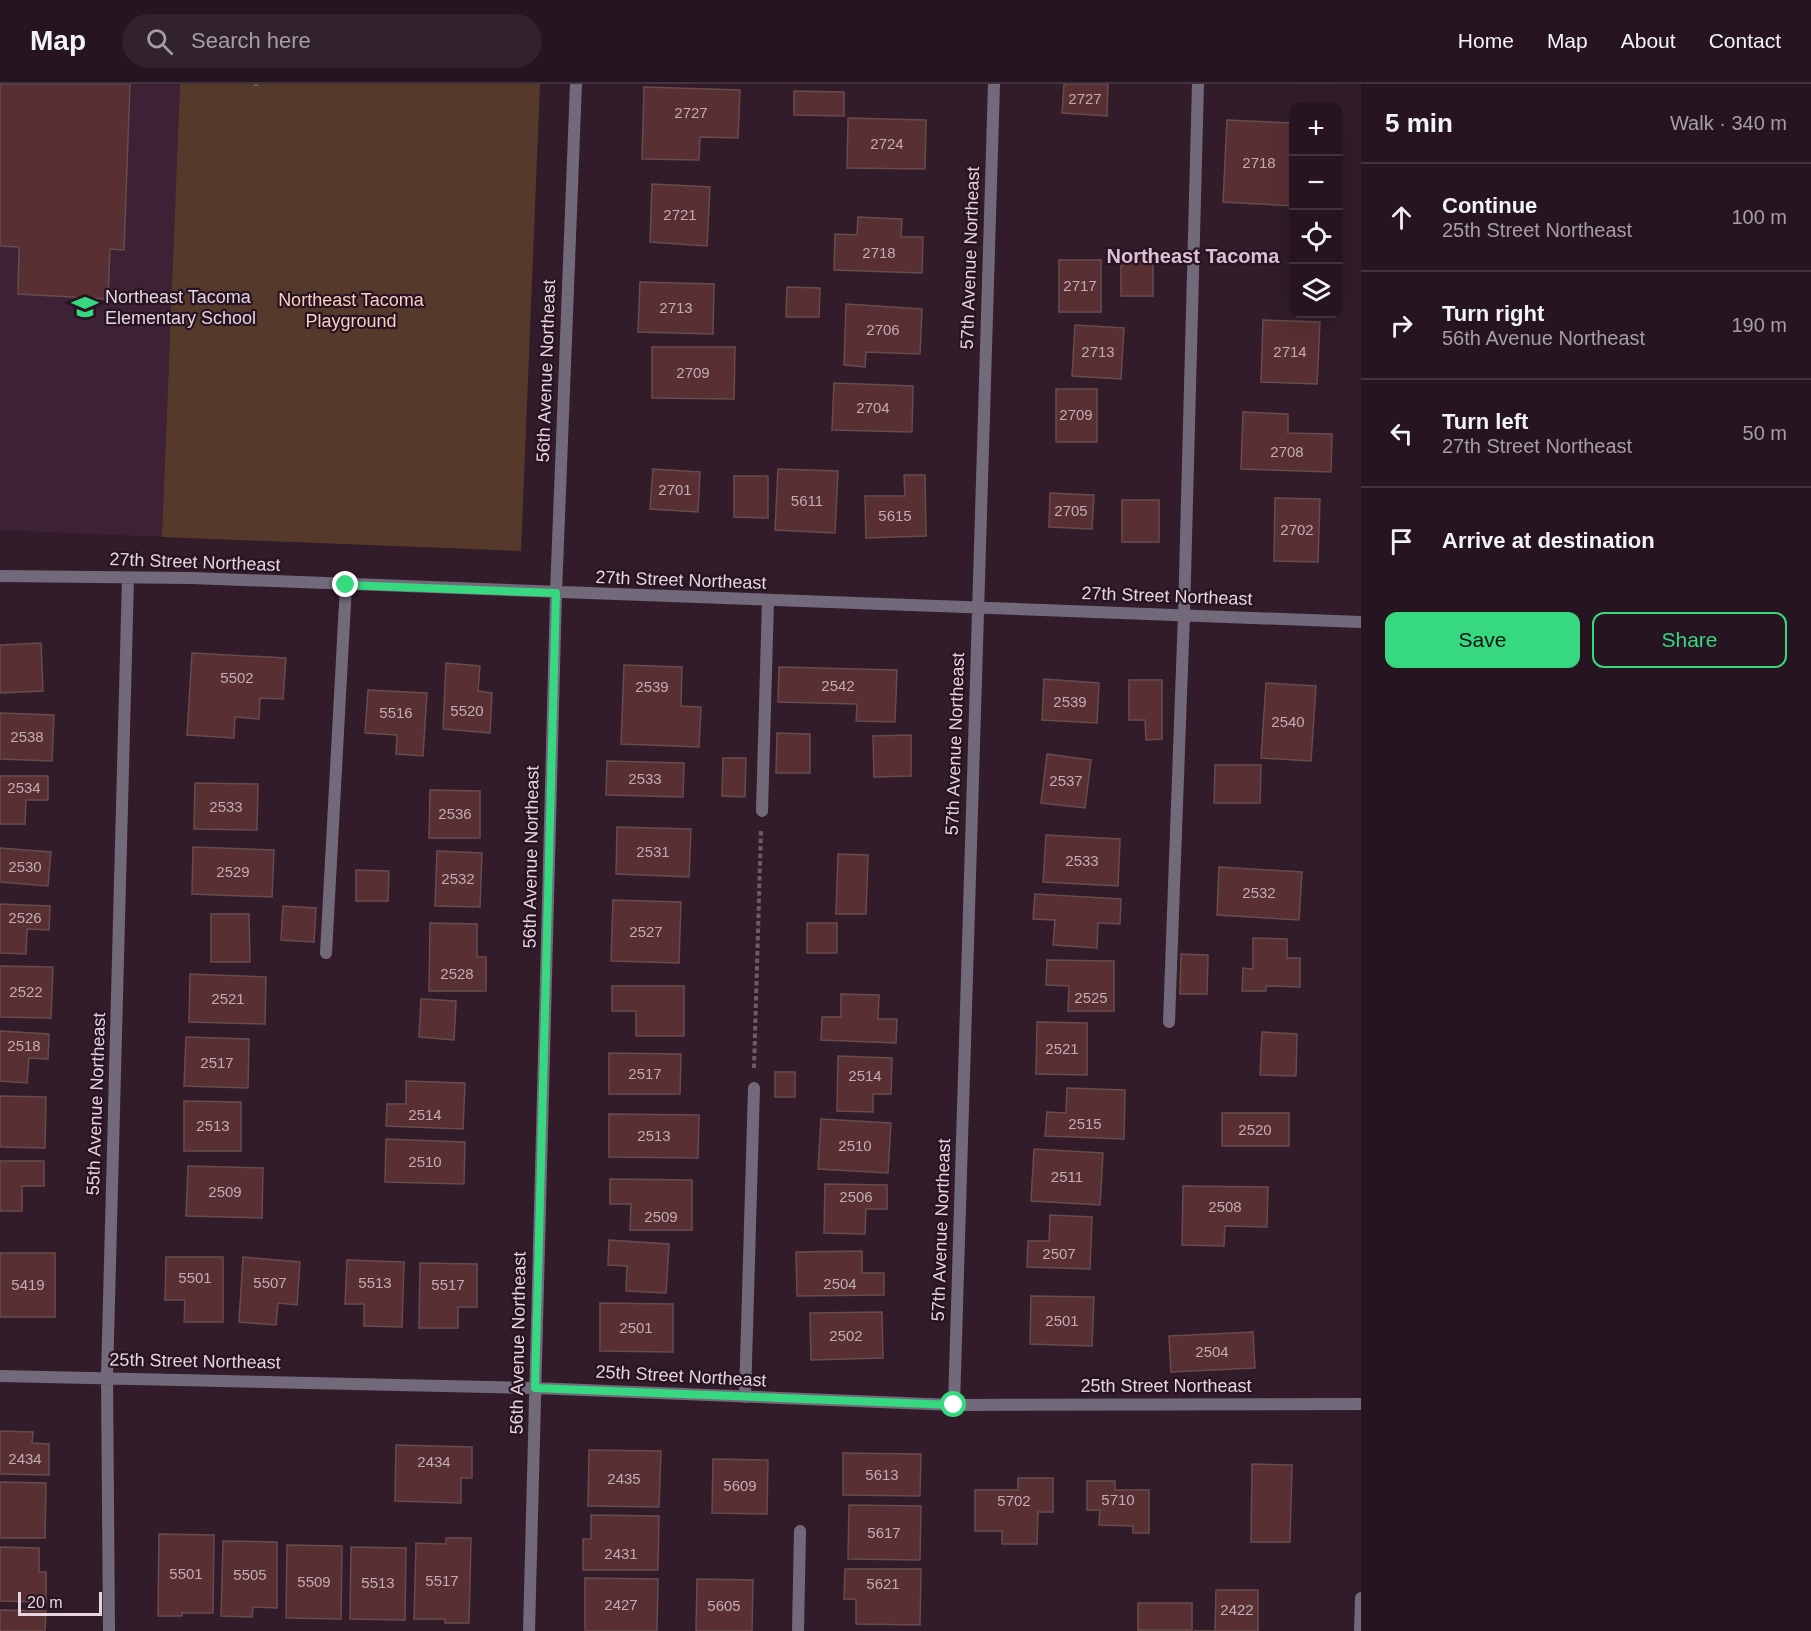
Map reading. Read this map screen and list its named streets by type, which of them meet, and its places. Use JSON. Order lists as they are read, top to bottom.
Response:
{
  "streets": {
    "street": [
      "57th Avenue Northeast",
      "56th Avenue Northeast",
      "27th Street Northeast",
      "55th Avenue Northeast",
      "25th Street Northeast"
    ]
  },
  "crossings": [
    ["57th Avenue Northeast", "27th Street Northeast"],
    ["57th Avenue Northeast", "25th Street Northeast"],
    ["56th Avenue Northeast", "27th Street Northeast"],
    ["56th Avenue Northeast", "25th Street Northeast"],
    ["27th Street Northeast", "55th Avenue Northeast"],
    ["55th Avenue Northeast", "25th Street Northeast"]
  ],
  "districts": ["Northeast Tacoma"],
  "parks": ["Northeast Tacoma Playground"],
  "places": {
    "school or university": ["Northeast Tacoma Elementary School"]
  },
  "house_numbers": [
    "2727",
    "2727",
    "2724",
    "2718",
    "2721",
    "2718",
    "2717",
    "2713",
    "2706",
    "2713",
    "2714",
    "2709",
    "2704",
    "2709",
    "2708",
    "2701",
    "5611",
    "2705",
    "5615",
    "2702",
    "5502",
    "2542",
    "2539",
    "2539",
    "5520",
    "5516",
    "2540",
    "2538",
    "2533",
    "2537",
    "2534",
    "2533",
    "2536",
    "2531",
    "2533",
    "2530",
    "2529",
    "2532",
    "2532",
    "2526",
    "2527",
    "2528",
    "2522",
    "2525",
    "2521",
    "2518",
    "2521",
    "2517",
    "2517",
    "2514",
    "2514",
    "2515",
    "2513",
    "2520",
    "2513",
    "2510",
    "2510",
    "2511",
    "2509",
    "2506",
    "2508",
    "2509",
    "2507",
    "5501",
    "5507",
    "5513",
    "2504",
    "5419",
    "5517",
    "2501",
    "2501",
    "2502",
    "2504",
    "2434",
    "2434",
    "5613",
    "2435",
    "5609",
    "5710",
    "5702",
    "5617",
    "2431",
    "5501",
    "5505",
    "5517",
    "5509",
    "5513",
    "5621",
    "2427",
    "5605",
    "2422"
  ],
  "scale_bar": "20 m",
  "page": {
    "header": "Map",
    "search": "Search here",
    "nav": [
      "Home",
      "Map",
      "About",
      "Contact"
    ],
    "heading": ["5 min", "Walk · 340 m"],
    "map_buttons": ["+", "−"],
    "list": [
      ["Continue", "25th Street Northeast", "100 m"],
      ["Turn right", "56th Avenue Northeast", "190 m"],
      ["Turn left", "27th Street Northeast", "50 m"],
      "Arrive at destination"
    ],
    "buttons": ["Save", "Share"],
    "scale": "20 m"
  }
}
